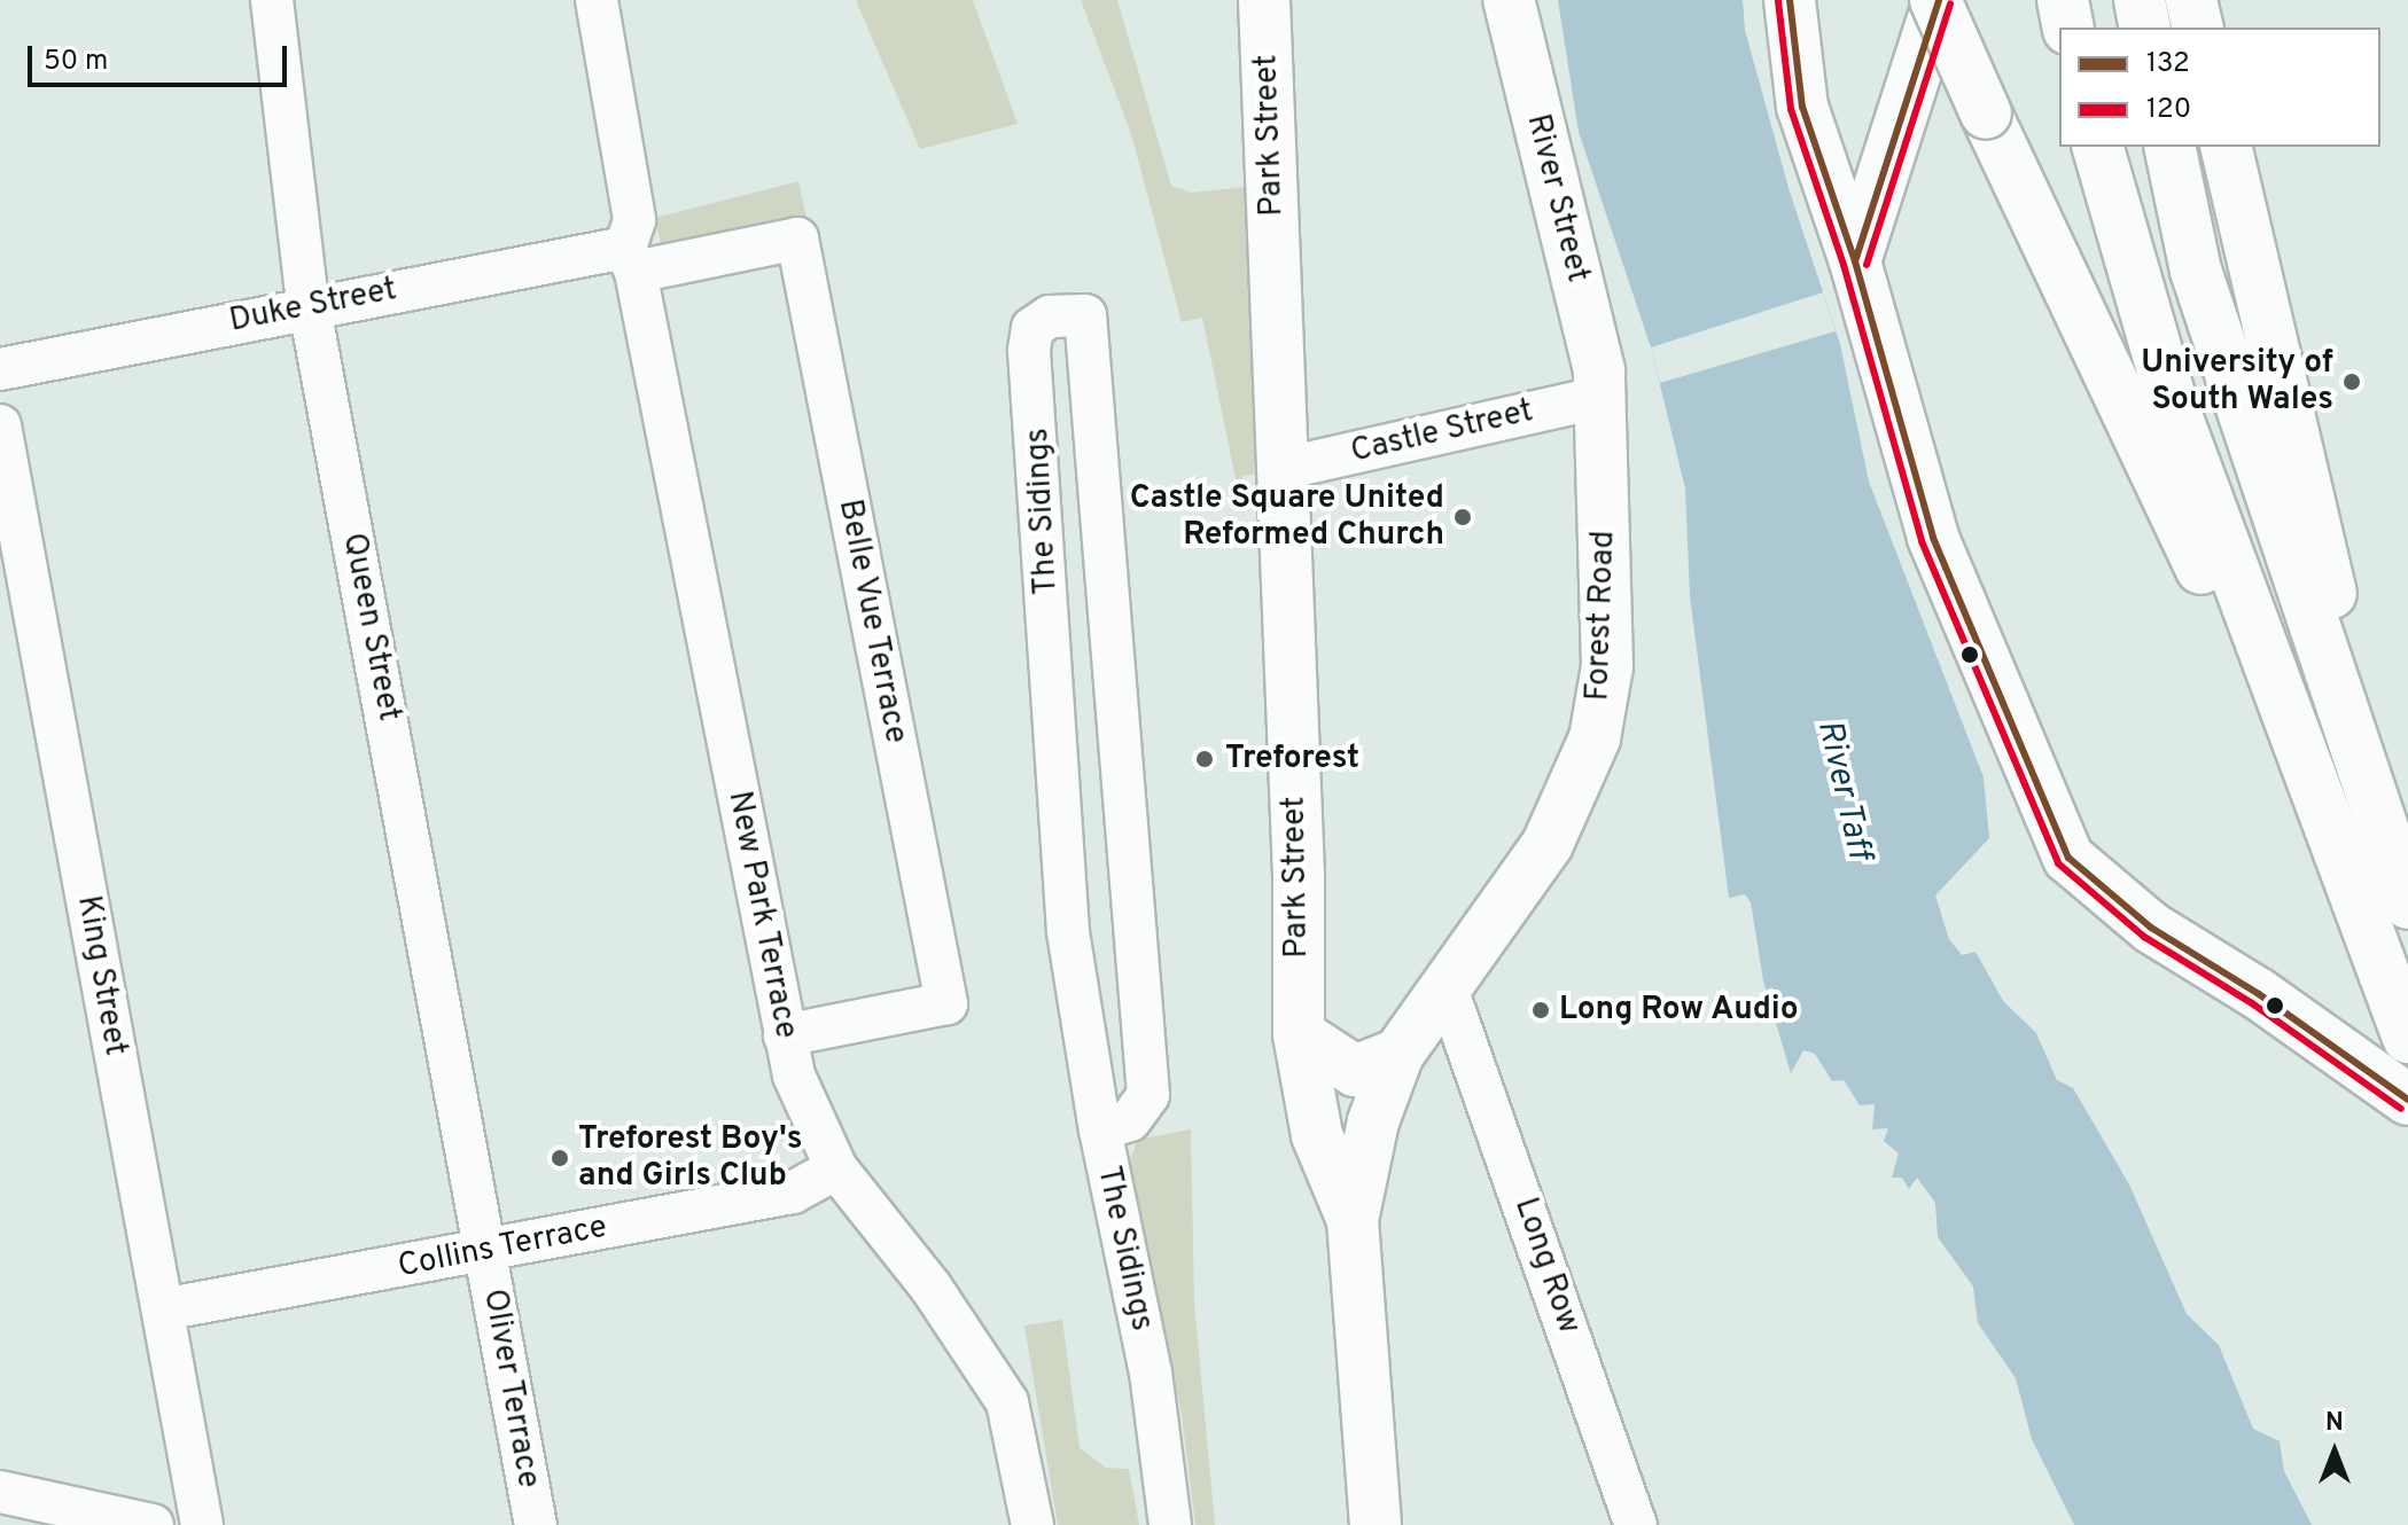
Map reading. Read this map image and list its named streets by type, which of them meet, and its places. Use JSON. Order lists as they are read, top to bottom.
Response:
{
  "streets": {
    "main road": ["Park Street", "River Street", "Forest Road"],
    "street": [
      "Duke Street",
      "Castle Street",
      "The Sidings",
      "Belle Vue Terrace",
      "Queen Street",
      "New Park Terrace",
      "King Street",
      "Collins Terrace",
      "Long Row",
      "Oliver Terrace"
    ]
  },
  "crossings": [
    ["Park Street", "Castle Street"],
    ["Park Street", "Forest Road"],
    ["River Street", "Castle Street"],
    ["River Street", "Forest Road"],
    ["Duke Street", "Belle Vue Terrace"],
    ["Duke Street", "Queen Street"],
    ["Duke Street", "New Park Terrace"],
    ["Castle Street", "Forest Road"],
    ["Forest Road", "Long Row"],
    ["Belle Vue Terrace", "New Park Terrace"],
    ["Queen Street", "Collins Terrace"],
    ["Queen Street", "Oliver Terrace"],
    ["New Park Terrace", "Collins Terrace"],
    ["King Street", "Collins Terrace"],
    ["Collins Terrace", "Oliver Terrace"]
  ],
  "water": ["River Taff"],
  "places": [
    "University of South Wales",
    "Castle Square United Reformed Church",
    "Treforest",
    "Long Row Audio",
    "Treforest Boy's and Girls Club"
  ],
  "lines": ["transit line 132", "transit line 120"],
  "legend": ["132", "120"],
  "scale_bar": "50 m",
  "north": "top"
}
